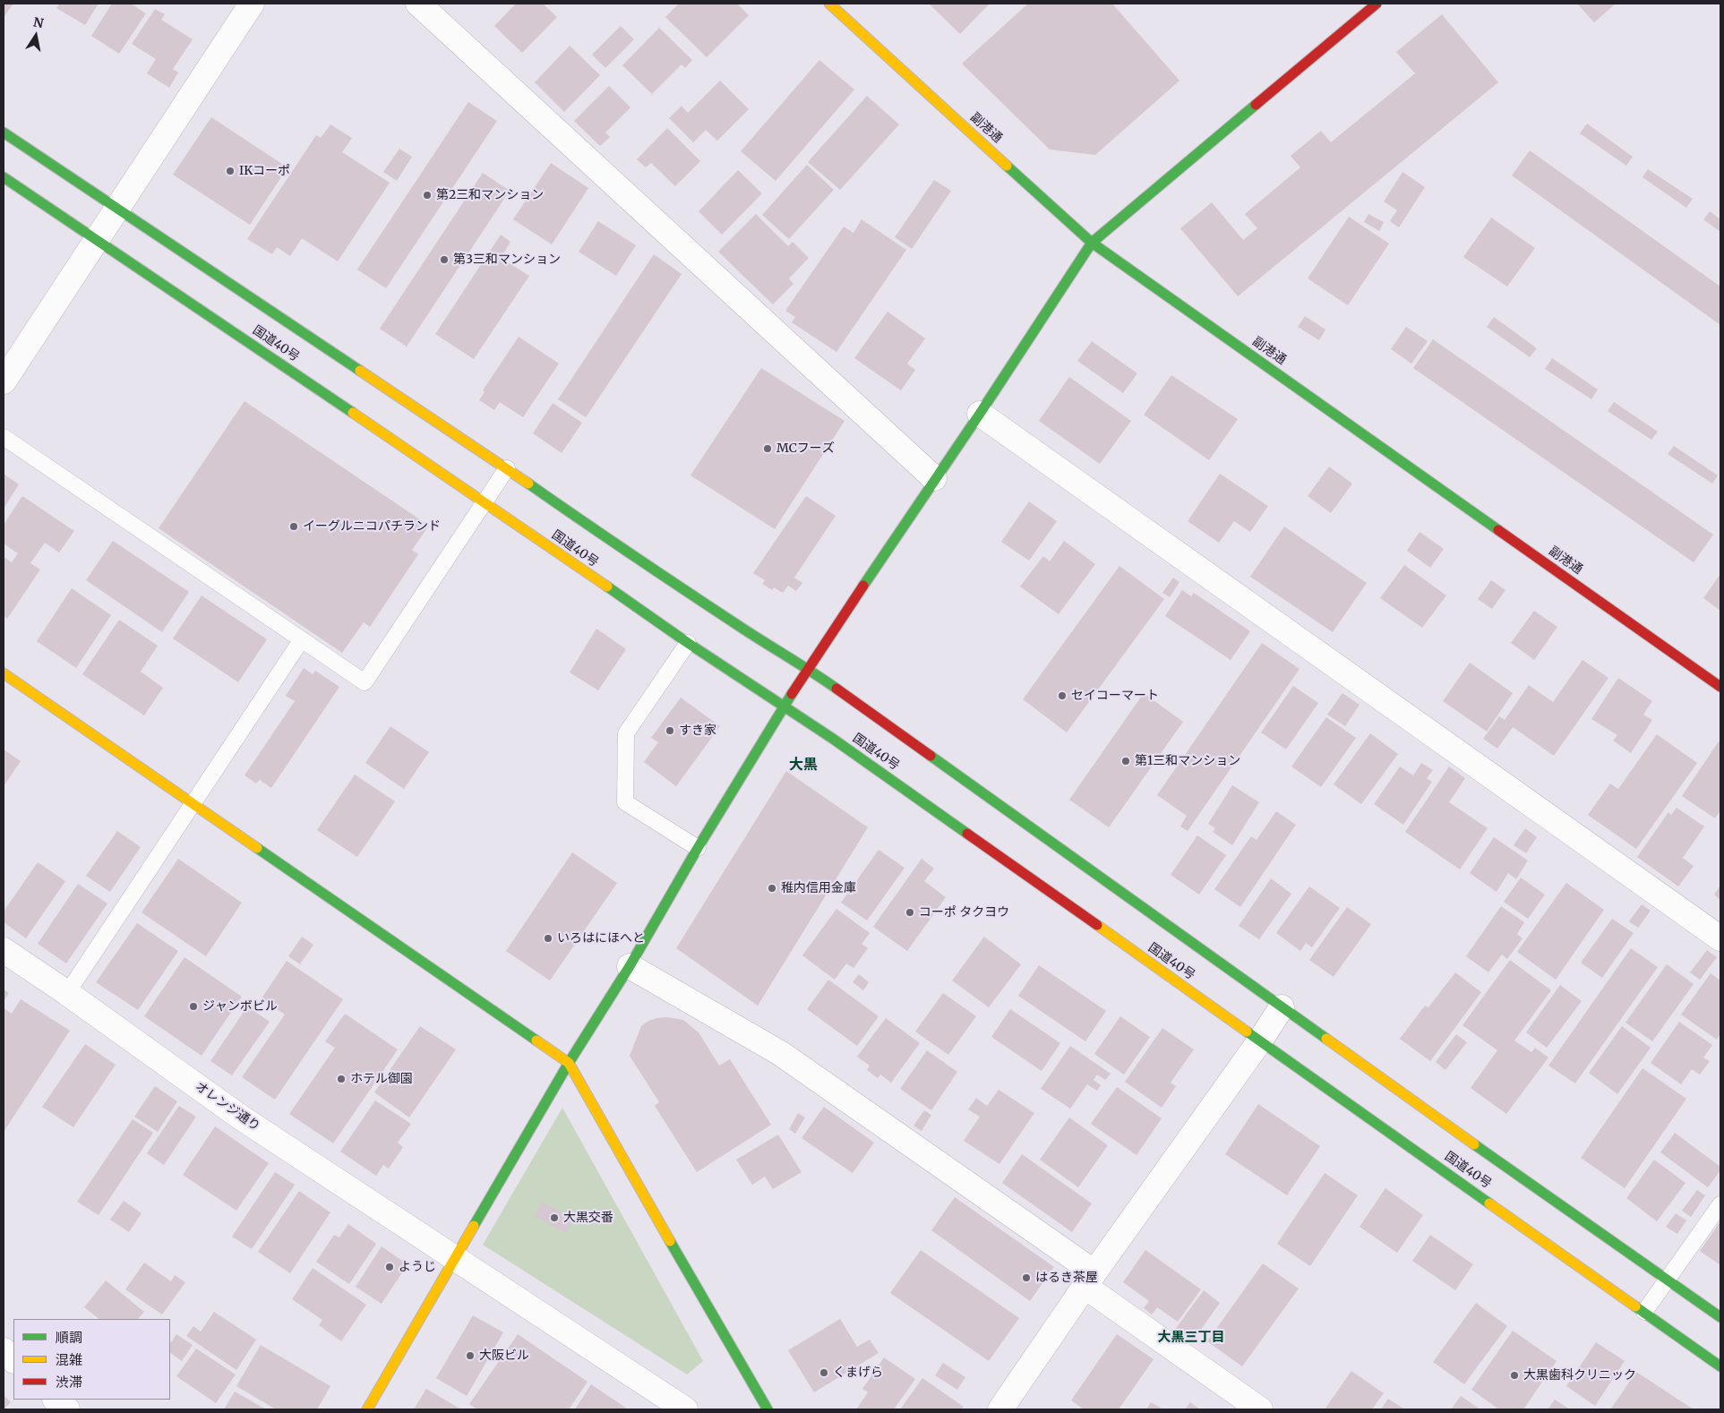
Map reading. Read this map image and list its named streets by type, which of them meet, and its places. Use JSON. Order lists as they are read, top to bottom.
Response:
{
  "streets": {
    "main road": ["副港通", "国道40号"],
    "street": ["オレンジ通り"]
  },
  "districts": ["大黒", "大黒三丁目"],
  "places": [
    "IKコーポ",
    "第2三和マンション",
    "第3三和マンション",
    "MCフーズ",
    "イーグルニコパチランド",
    "セイコーマート",
    "すき家",
    "第1三和マンション",
    "稚内信用金庫",
    "コーポ タクヨウ",
    "いろはにほへと",
    "ジャンボビル",
    "ホテル御園",
    "大黒交番",
    "ようじ",
    "はるき茶屋",
    "大阪ビル",
    "くまげら",
    "大黒歯科クリニック"
  ],
  "legend": ["順調", "混雑", "渋滞"],
  "north": "top"
}
